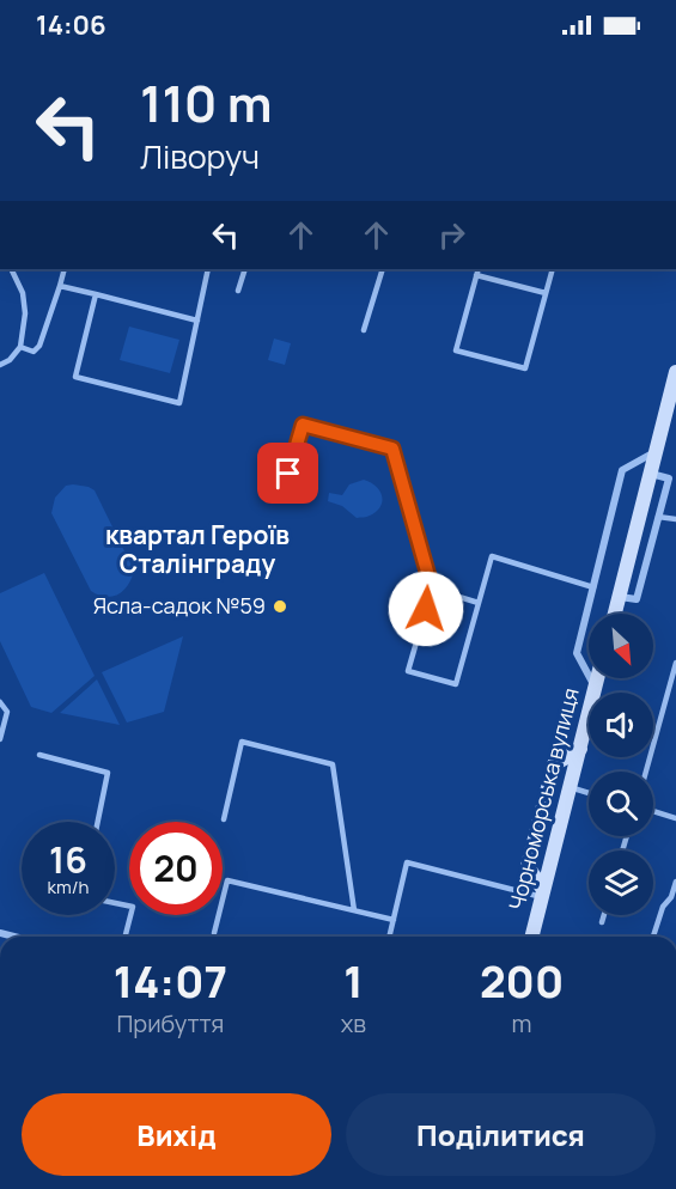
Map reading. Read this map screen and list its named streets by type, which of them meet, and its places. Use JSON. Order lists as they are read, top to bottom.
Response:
{
  "streets": {
    "street": ["Чорноморська вулиця"]
  },
  "districts": ["квартал Героїв Сталінграду"],
  "places": ["Ясла-садок №59"],
  "north": "bottom right",
  "page": {
    "status": "14:06",
    "turn": ["110 m", "Ліворуч"],
    "speed": "16 km/h",
    "limit": "20",
    "eta": [
      "14:07",
      "Прибуття",
      "1",
      "хв",
      "200",
      "m"
    ],
    "buttons": ["Вихід", "Поділитися"]
  }
}
